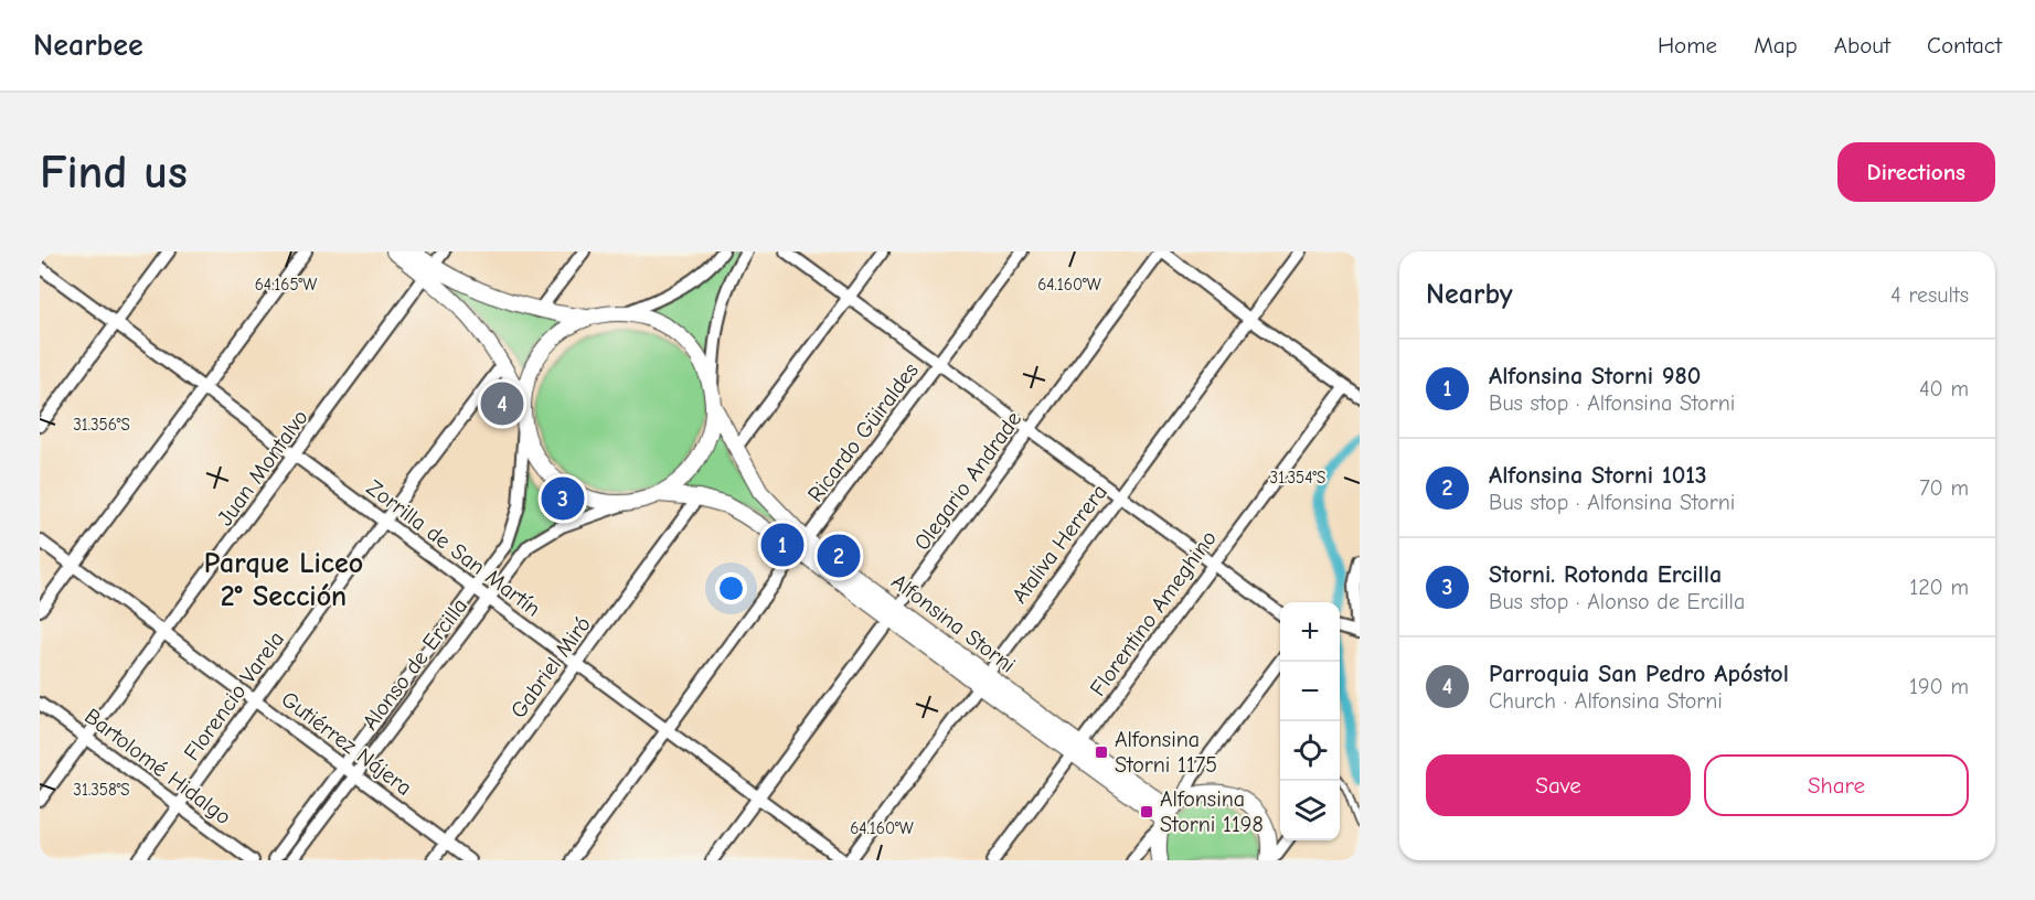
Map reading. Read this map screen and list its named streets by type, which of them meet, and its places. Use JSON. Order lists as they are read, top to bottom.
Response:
{
  "streets": {
    "street": [
      "Ricardo Güiraldes",
      "Juan Montalvo",
      "Olegario Andrade",
      "Ataliva Herrera",
      "Zorrilla de San Martín",
      "Florentino Ameghino",
      "Alfonsina Storni",
      "Alonso de Ercilla",
      "Gabriel Miró",
      "Florencio Varela",
      "Gutiérrez Nájera",
      "Bartolomé Hidalgo"
    ]
  },
  "crossings": [
    ["Ricardo Güiraldes", "Zorrilla de San Martín"],
    ["Ricardo Güiraldes", "Alfonsina Storni"],
    ["Juan Montalvo", "Zorrilla de San Martín"],
    ["Juan Montalvo", "Gutiérrez Nájera"],
    ["Juan Montalvo", "Bartolomé Hidalgo"],
    ["Olegario Andrade", "Zorrilla de San Martín"],
    ["Olegario Andrade", "Alfonsina Storni"],
    ["Ataliva Herrera", "Alfonsina Storni"],
    ["Zorrilla de San Martín", "Alonso de Ercilla"],
    ["Zorrilla de San Martín", "Gabriel Miró"],
    ["Zorrilla de San Martín", "Florencio Varela"],
    ["Florentino Ameghino", "Alfonsina Storni"],
    ["Alfonsina Storni", "Alonso de Ercilla"],
    ["Alfonsina Storni", "Gabriel Miró"],
    ["Alonso de Ercilla", "Gutiérrez Nájera"],
    ["Gabriel Miró", "Gutiérrez Nájera"],
    ["Florencio Varela", "Gutiérrez Nájera"],
    ["Florencio Varela", "Bartolomé Hidalgo"]
  ],
  "districts": ["Parque Liceo 2° Sección"],
  "places": {
    "transit": ["Alfonsina Storni 1175", "Alfonsina Storni 1198"]
  },
  "page": {
    "header": "Nearbee",
    "nav": [
      "Home",
      "Map",
      "About",
      "Contact"
    ],
    "buttons": [
      "Directions",
      ["Save", "Share"]
    ],
    "title": "Find us",
    "heading": ["Nearby", "4 results"],
    "list": [
      {
        "mark": "1",
        "name": "Alfonsina Storni 980",
        "note": "Bus stop · Alfonsina Storni",
        "value": "40 m"
      },
      {
        "mark": "2",
        "name": "Alfonsina Storni 1013",
        "note": "Bus stop · Alfonsina Storni",
        "value": "70 m"
      },
      {
        "mark": "3",
        "name": "Storni. Rotonda Ercilla",
        "note": "Bus stop · Alonso de Ercilla",
        "value": "120 m"
      },
      {
        "mark": "4",
        "name": "Parroquia San Pedro Apóstol",
        "note": "Church · Alfonsina Storni",
        "value": "190 m"
      }
    ],
    "pins": [
      "4",
      "3",
      "1",
      "2"
    ],
    "map_buttons": ["+", "−"]
  },
  "coordinates": [
    "64.165°W",
    "64.160°W",
    "31.356°S",
    "31.354°S",
    "31.358°S"
  ]
}
